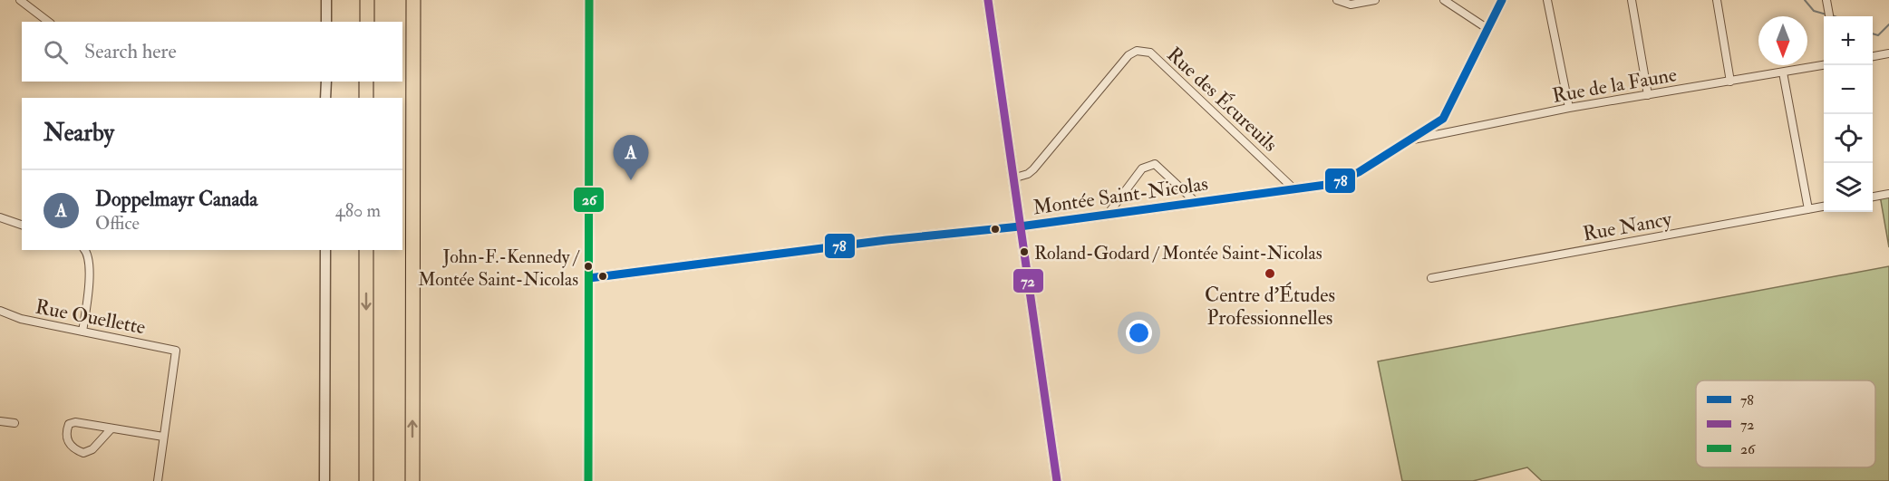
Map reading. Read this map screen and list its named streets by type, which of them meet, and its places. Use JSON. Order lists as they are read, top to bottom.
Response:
{
  "streets": {
    "street": [
      "Rue de la Faune",
      "Rue des Écureuils",
      "Montée Saint-Nicolas",
      "Rue Nancy",
      "Rue Ouellette"
    ]
  },
  "crossings": [
    ["Rue de la Faune", "Montée Saint-Nicolas"],
    ["Rue des Écureuils", "Montée Saint-Nicolas"]
  ],
  "places": ["Roland-Godard / Montée Saint-Nicolas", "John-F.-Kennedy / Montée Saint-Nicolas", "Centre d'Études Professionnelles"],
  "lines": ["transit line 78", "transit line 72", "transit line 26"],
  "legend": ["78", "72", "26"],
  "north": "bottom",
  "page": {
    "map_buttons": ["+", "−"],
    "search": "Search here",
    "heading": "Nearby",
    "pins": "A",
    "list": [
      {
        "mark": "A",
        "name": "Doppelmayr Canada",
        "note": "Office",
        "value": "480 m"
      }
    ]
  }
}
